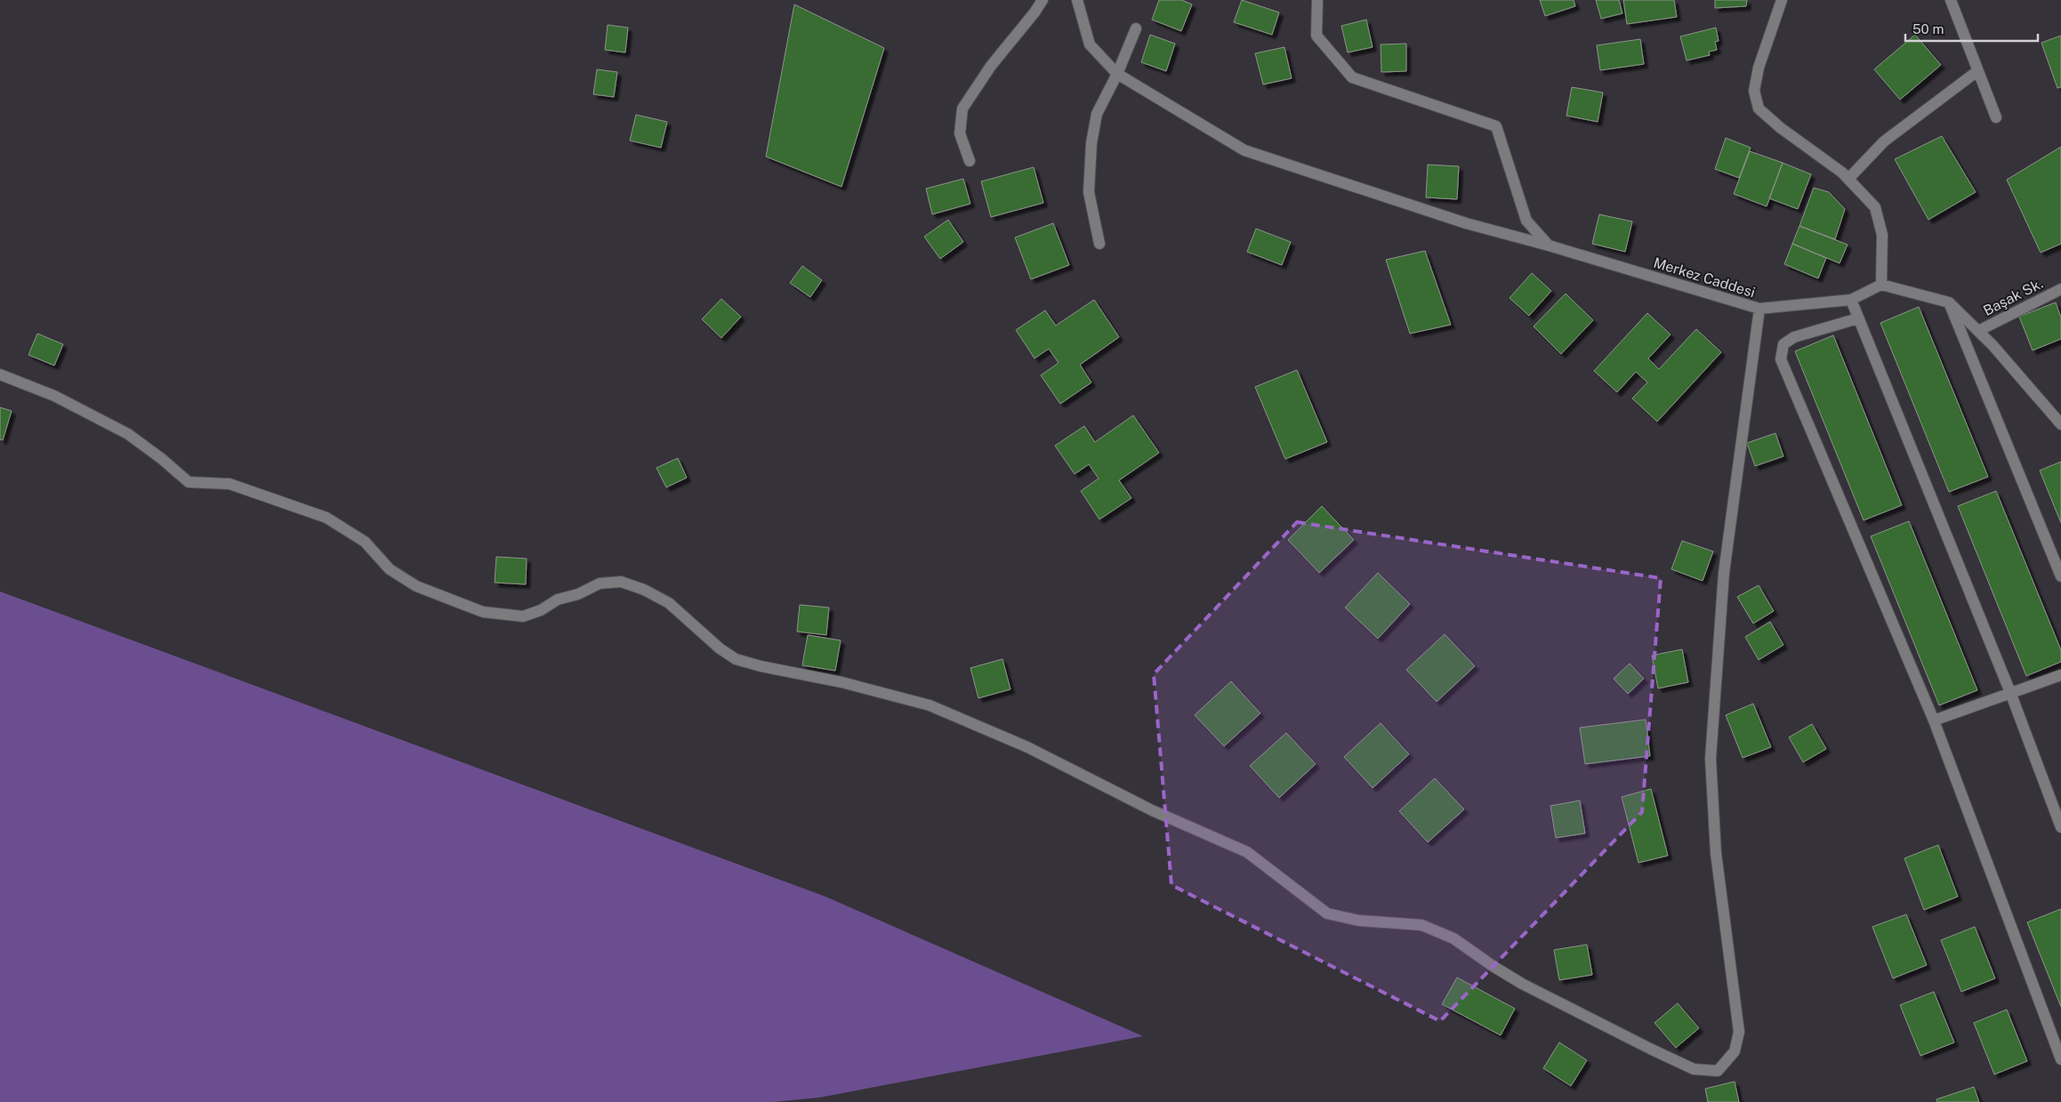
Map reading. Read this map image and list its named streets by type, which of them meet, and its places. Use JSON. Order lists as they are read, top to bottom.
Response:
{
  "streets": {
    "street": ["Merkez Caddesi", "Başak Sk."]
  },
  "scale_bar": "50 m"
}
